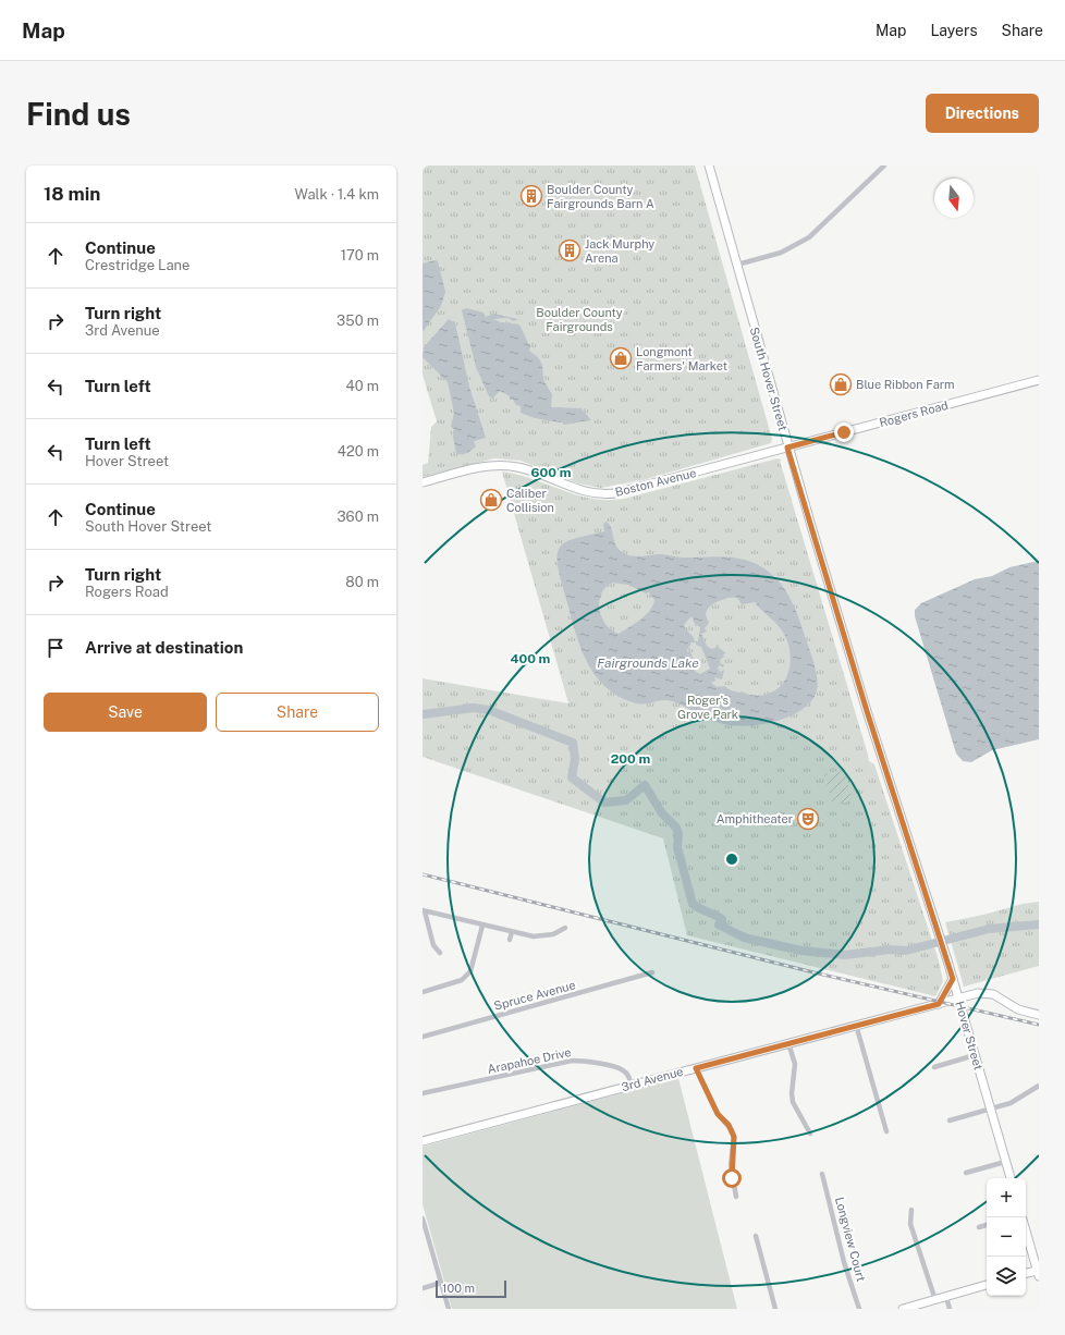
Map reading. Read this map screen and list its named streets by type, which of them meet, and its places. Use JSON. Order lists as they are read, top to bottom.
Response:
{
  "streets": {
    "street": [
      "South Hover Street",
      "Rogers Road",
      "Boston Avenue",
      "Spruce Avenue",
      "Hover Street",
      "Arapahoe Drive",
      "3rd Avenue",
      "Longview Court"
    ]
  },
  "crossings": [
    ["South Hover Street", "Rogers Road"],
    ["South Hover Street", "Boston Avenue"],
    ["South Hover Street", "Hover Street"],
    ["Rogers Road", "Boston Avenue"],
    ["Hover Street", "3rd Avenue"],
    ["Arapahoe Drive", "3rd Avenue"]
  ],
  "water": ["Fairgrounds Lake"],
  "parks": ["Boulder County Fairgrounds", "Roger's Grove Park"],
  "places": {
    "building": ["Boulder County Fairgrounds Barn A", "Jack Murphy Arena"],
    "shop": ["Longmont Farmers' Market", "Blue Ribbon Farm", "Caliber Collision"],
    "theatre": ["Amphitheater"]
  },
  "scale_bar": "100 m",
  "north": "bottom",
  "page": {
    "header": "Map",
    "nav": ["Map", "Layers", "Share"],
    "buttons": [
      "Directions",
      ["Save", "Share"]
    ],
    "title": "Find us",
    "heading": ["18 min", "Walk · 1.4 km"],
    "list": [
      ["Continue", "Crestridge Lane", "170 m"],
      ["Turn right", "3rd Avenue", "350 m"],
      ["Turn left", "40 m"],
      ["Turn left", "Hover Street", "420 m"],
      ["Continue", "South Hover Street", "360 m"],
      ["Turn right", "Rogers Road", "80 m"],
      "Arrive at destination"
    ],
    "map_buttons": ["+", "−"],
    "scale": "100 m"
  },
  "rings": ["600 m", "400 m", "200 m"]
}
